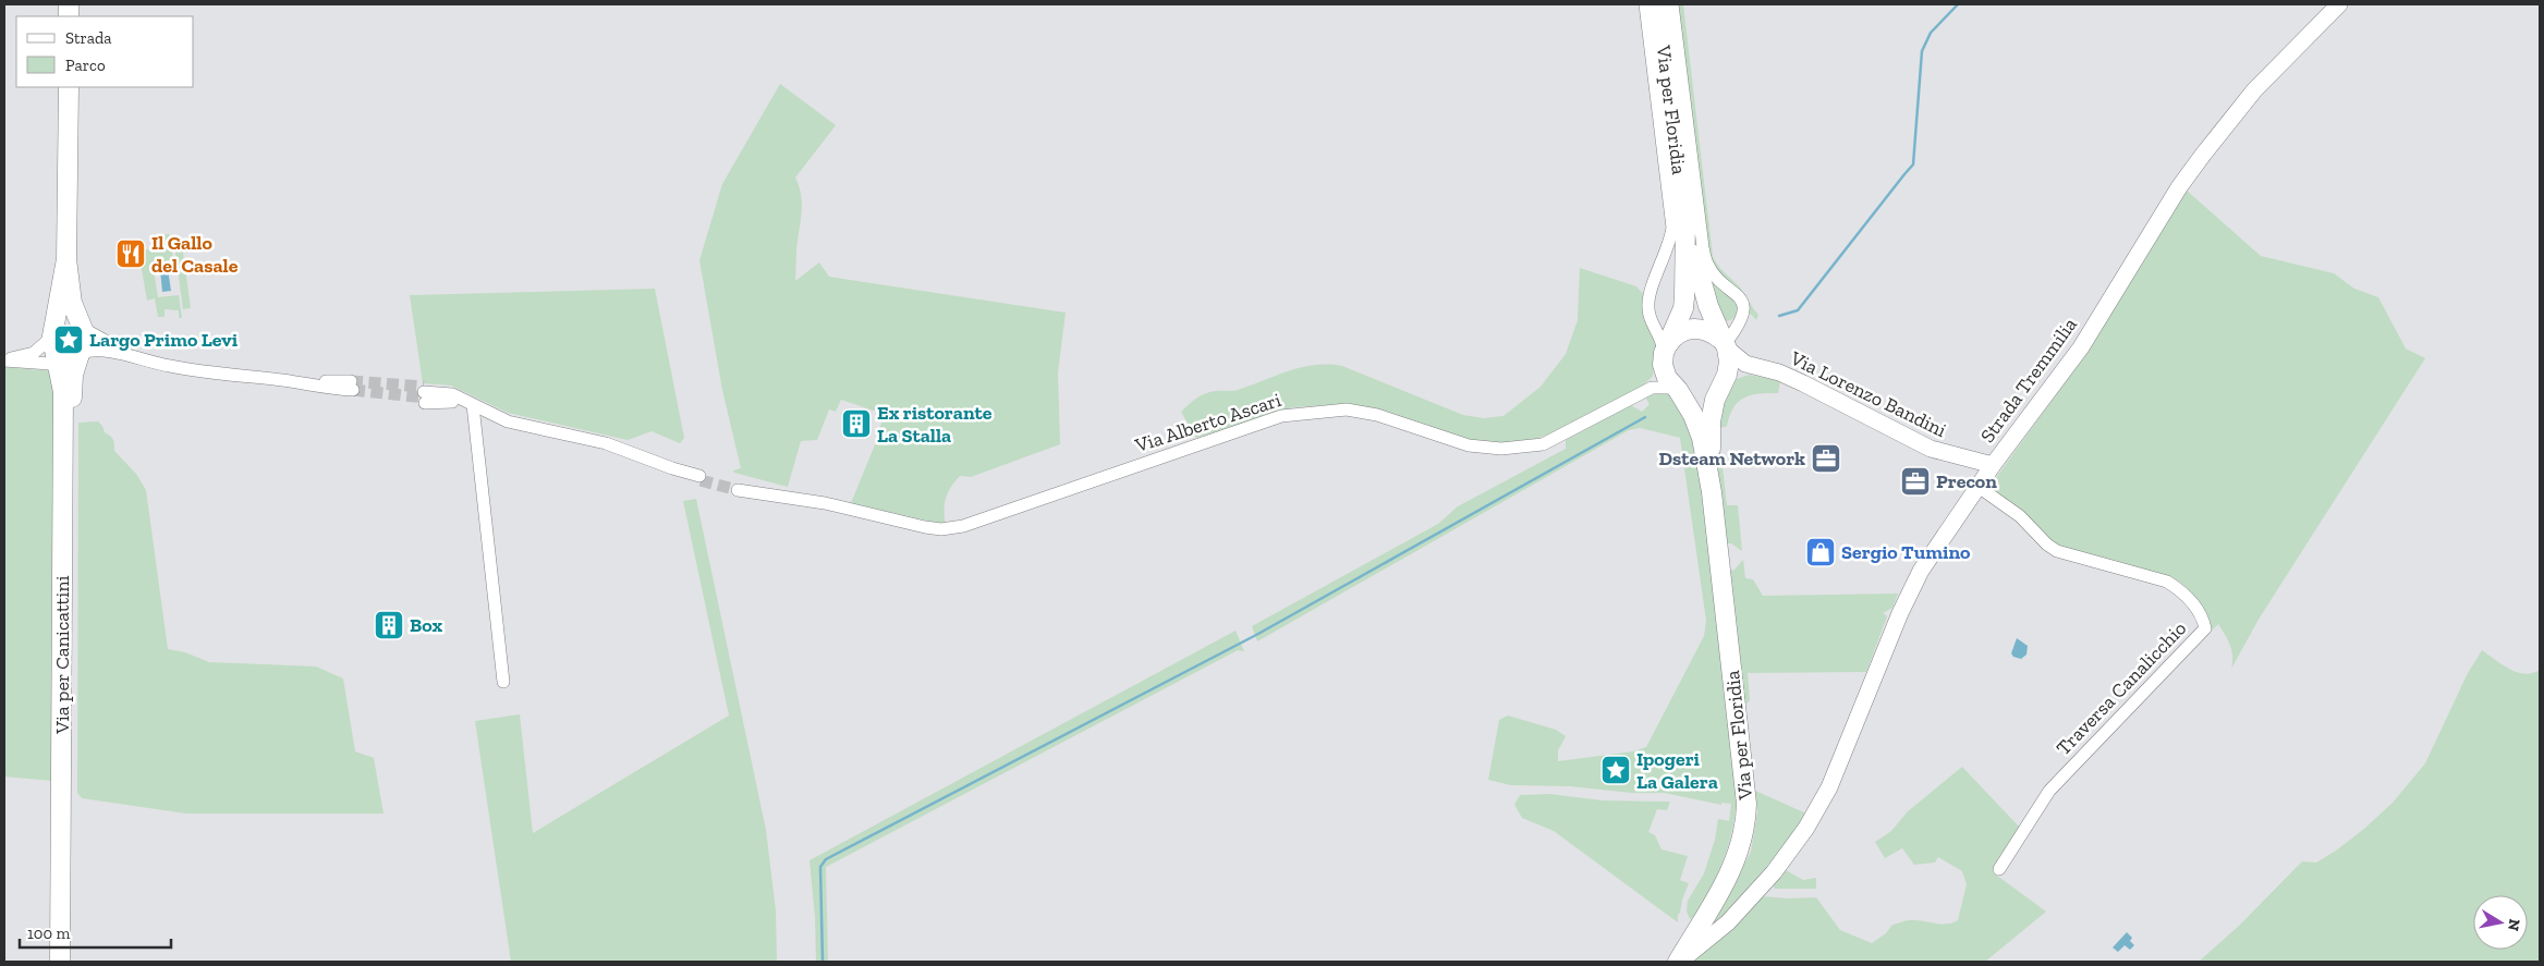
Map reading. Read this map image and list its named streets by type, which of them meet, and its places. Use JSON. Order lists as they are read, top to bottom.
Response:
{
  "streets": {
    "main road": [
      "Via per Floridia",
      "Strada Tremmilia",
      "Via Lorenzo Bandini",
      "Via per Canicattini"
    ],
    "street": ["Via Alberto Ascari", "Traversa Canalicchio"]
  },
  "crossings": [
    ["Via per Floridia", "Strada Tremmilia"],
    ["Strada Tremmilia", "Via Lorenzo Bandini"],
    ["Strada Tremmilia", "Traversa Canalicchio"]
  ],
  "places": {
    "restaurant": ["Il Gallo del Casale"],
    "place": ["Largo Primo Levi", "Ipogeri La Galera"],
    "building": ["Ex ristorante La Stalla", "Box"],
    "office": ["Dsteam Network", "Precon"],
    "shop": ["Sergio Tumino"]
  },
  "legend": ["Strada", "Parco"],
  "scale_bar": "100 m",
  "north": "right"
}
